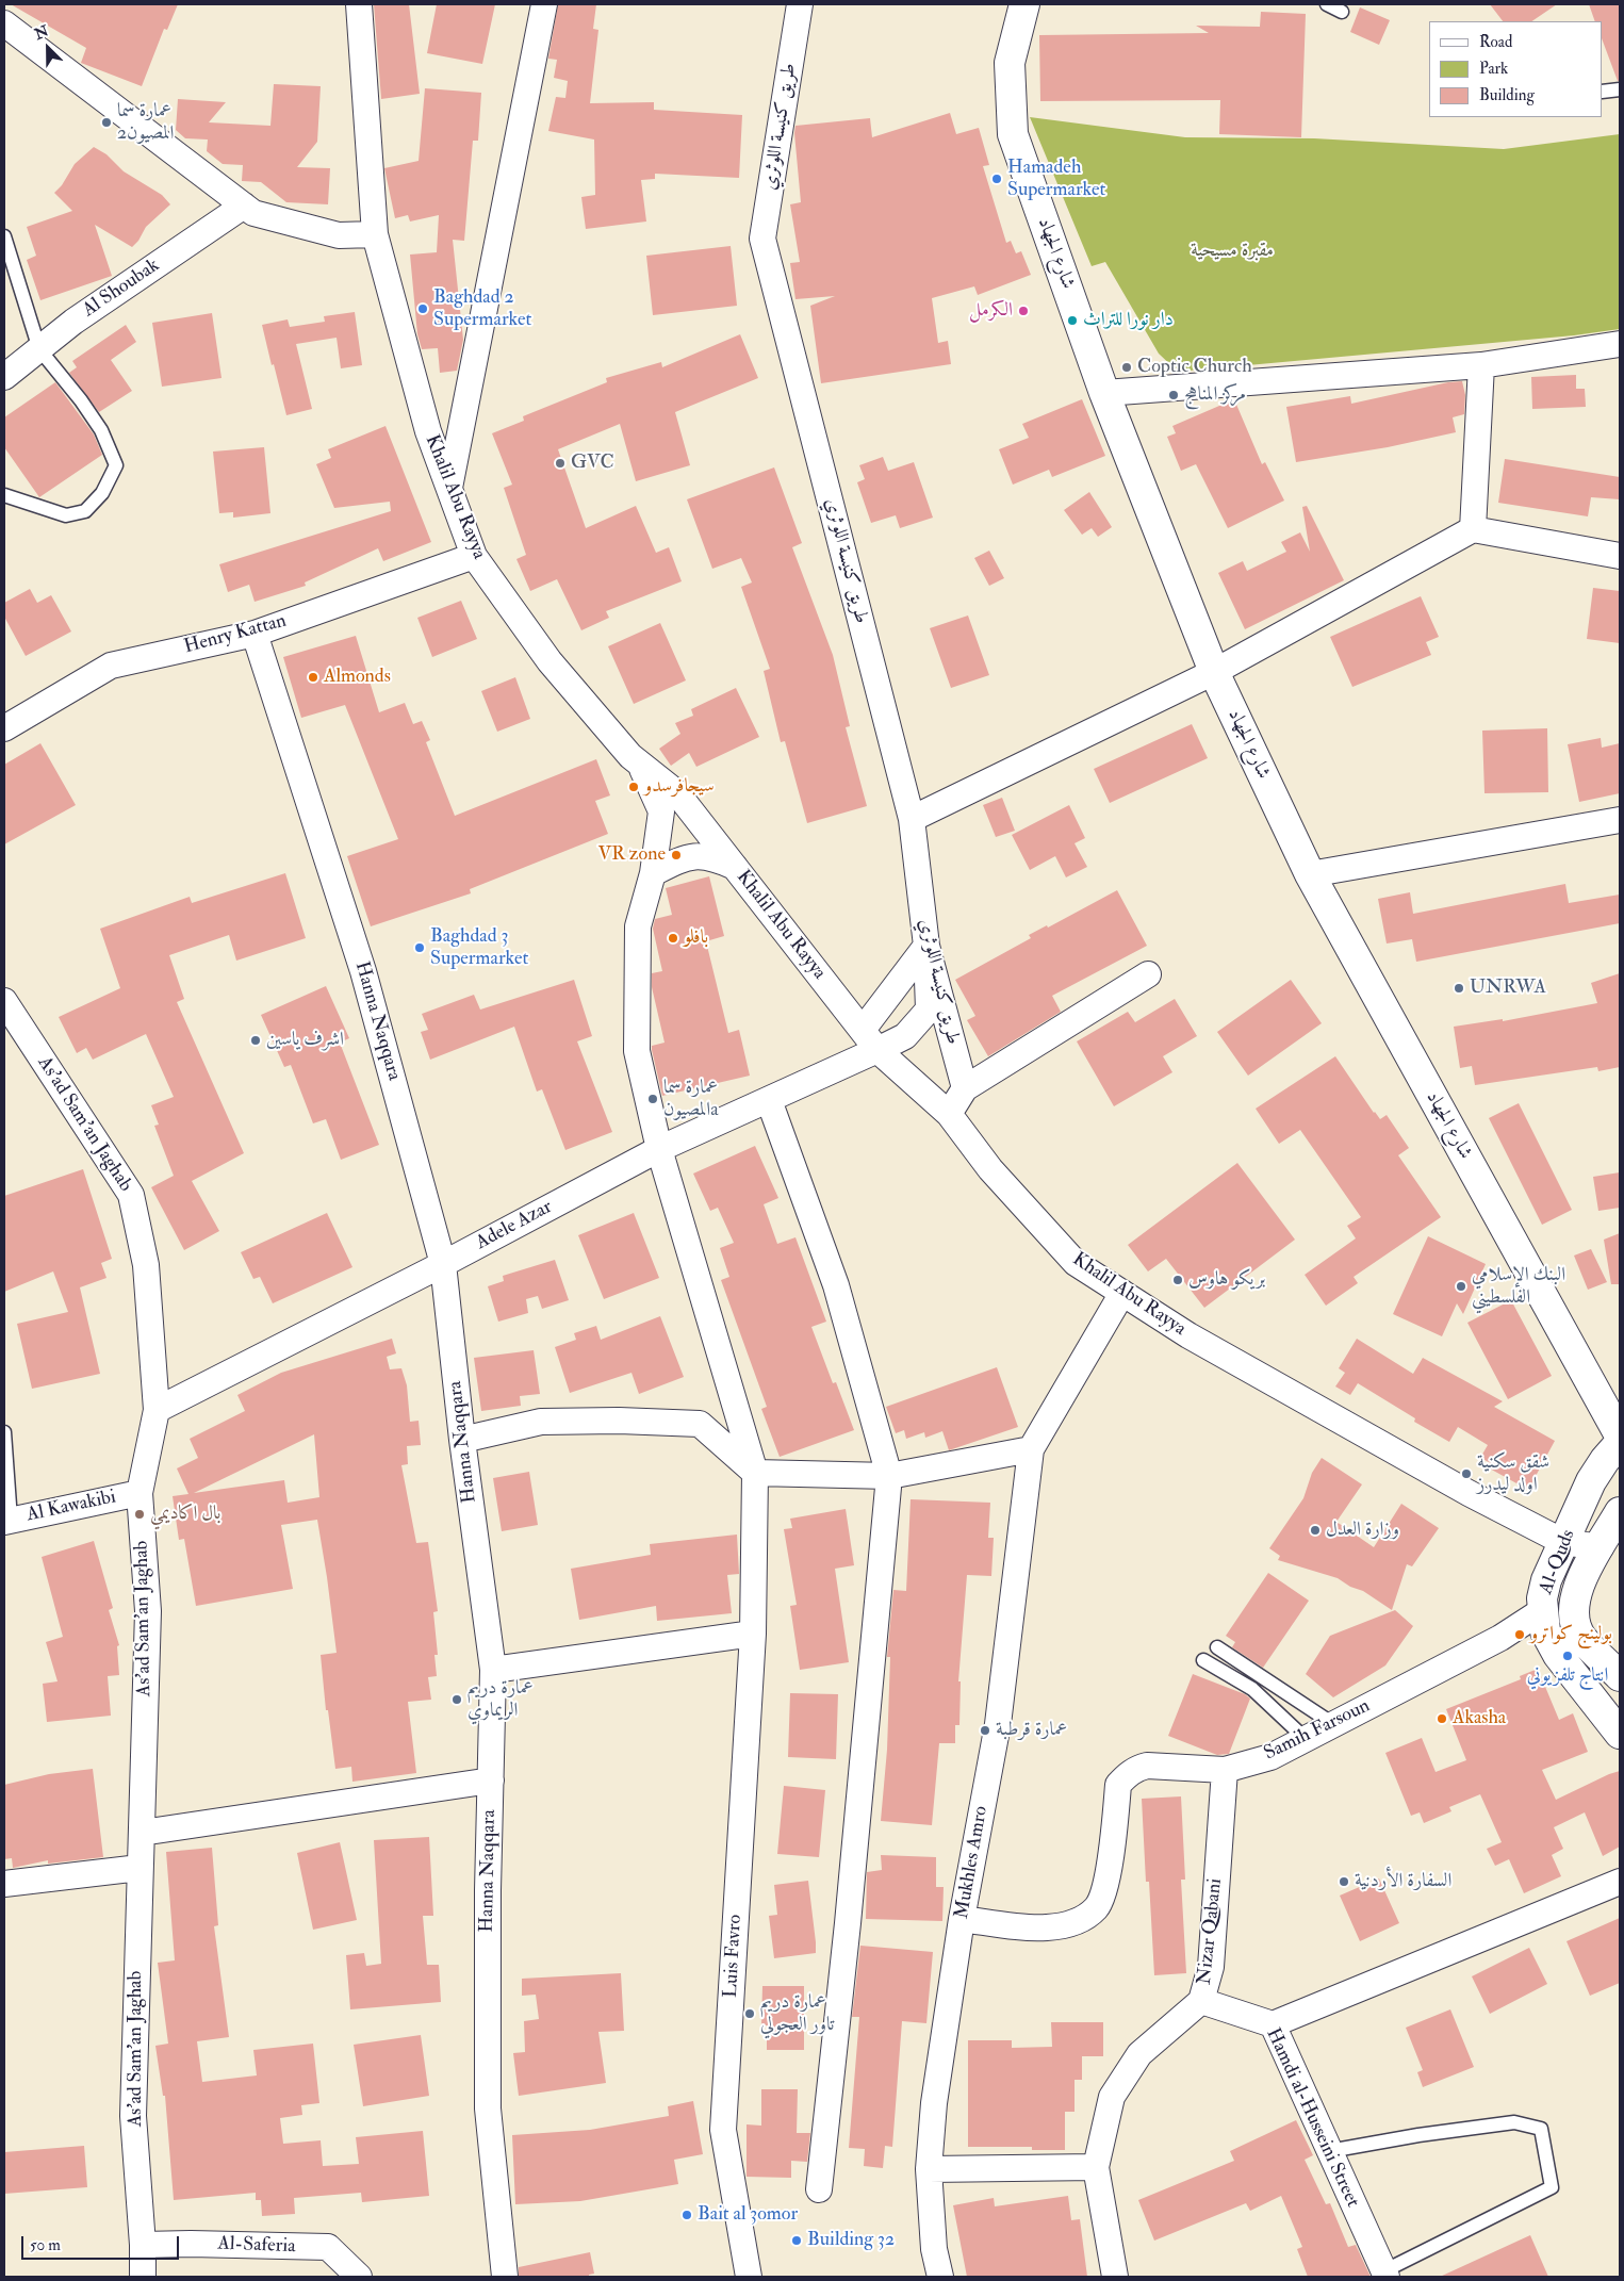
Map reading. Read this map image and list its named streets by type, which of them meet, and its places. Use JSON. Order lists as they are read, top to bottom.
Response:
{
  "streets": {
    "street": [
      "طريق كنيسة اللوثري",
      "شارع الجهاد",
      "Al Shoubak",
      "Khalil Abu Rayya",
      "Henry Kattan",
      "Hanna Naqqara",
      "As'ad Sam'an Jaghab",
      "Adele Azar",
      "Al Kawakibi",
      "Al-Quds",
      "Samih Farsoun",
      "Mukhles Amro",
      "Nizar Qabani",
      "Luis Favro",
      "Hamdi al-Husseini Street",
      "Al-Saferia"
    ]
  },
  "crossings": [
    ["طريق كنيسة اللوثري", "Adele Azar"],
    ["Khalil Abu Rayya", "Henry Kattan"],
    ["Khalil Abu Rayya", "Adele Azar"],
    ["Khalil Abu Rayya", "Al-Quds"],
    ["Khalil Abu Rayya", "Luis Favro"],
    ["Henry Kattan", "Hanna Naqqara"],
    ["Hanna Naqqara", "Adele Azar"],
    ["As'ad Sam'an Jaghab", "Adele Azar"],
    ["As'ad Sam'an Jaghab", "Al Kawakibi"],
    ["As'ad Sam'an Jaghab", "Al-Saferia"],
    ["Adele Azar", "Luis Favro"],
    ["Al-Quds", "Samih Farsoun"],
    ["Samih Farsoun", "Mukhles Amro"],
    ["Samih Farsoun", "Nizar Qabani"],
    ["Nizar Qabani", "Hamdi al-Husseini Street"]
  ],
  "parks": ["مقبرة مسيحية"],
  "places": [
    "عمارة سما المصيون2",
    "Hamadeh Supermarket",
    "Baghdad 2 Supermarket",
    "الكرمل",
    "دار نورا للتراث",
    "Coptic Church",
    "مركز المناهج",
    "GVC",
    "Almonds",
    "سيجافرسدو",
    "VR zone",
    "بافلو",
    "Baghdad 3 Supermarket",
    "UNRWA",
    "اشرف ياسين",
    "عمارة سما المصيونa",
    "بريكو هاوس",
    "البنك الإسلامي الفلسطيني",
    "شقق سكنية اولد ليدرز",
    "بال اكاديمي",
    "وزارة العدل",
    "بولينج كواترو",
    "انتاج تلفزيوني",
    "عمارة دريم الريماوي",
    "Akasha",
    "عمارة قرطبة",
    "السفارة الأردنية",
    "عمارة دريم تاور العجولي",
    "Bait al 3omor",
    "Building 32"
  ],
  "legend": ["Road", "Park", "Building"],
  "scale_bar": "50 m",
  "north": "top left"
}
